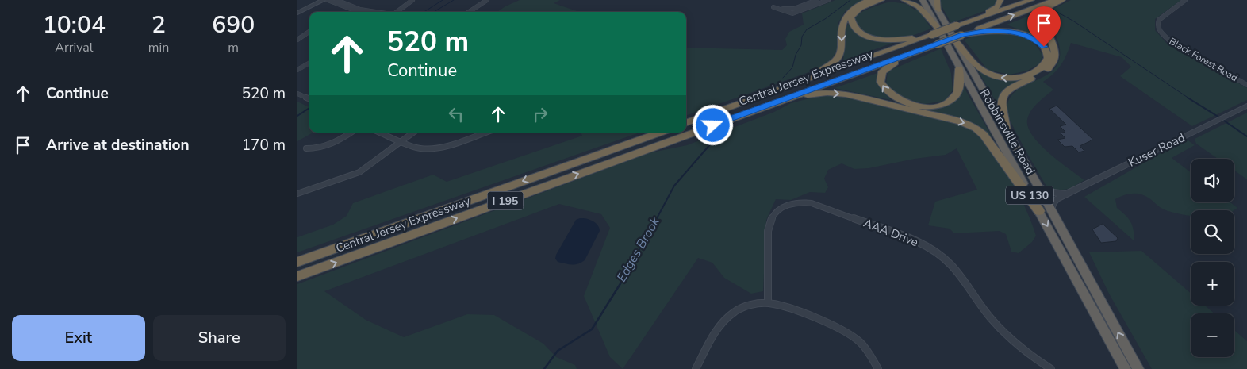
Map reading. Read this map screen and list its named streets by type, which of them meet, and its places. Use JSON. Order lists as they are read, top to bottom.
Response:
{
  "streets": {
    "highway": [
      "Central Jersey Expressway",
      "Robbinsville Road",
      "US 130",
      "I 195"
    ],
    "street": ["Black Forest Road", "Kuser Road", "AAA Drive"]
  },
  "crossings": [
    ["Robbinsville Road", "Kuser Road"]
  ],
  "water": ["Edges Brook"],
  "page": {
    "eta": [
      "10:04",
      "Arrival",
      "2",
      "min",
      "690",
      "m"
    ],
    "turn": ["520 m", "Continue"],
    "list": [
      {
        "name": "Continue",
        "value": "520 m"
      },
      {
        "name": "Arrive at destination",
        "value": "170 m"
      }
    ],
    "map_buttons": ["+", "−"],
    "buttons": ["Exit", "Share"]
  }
}
